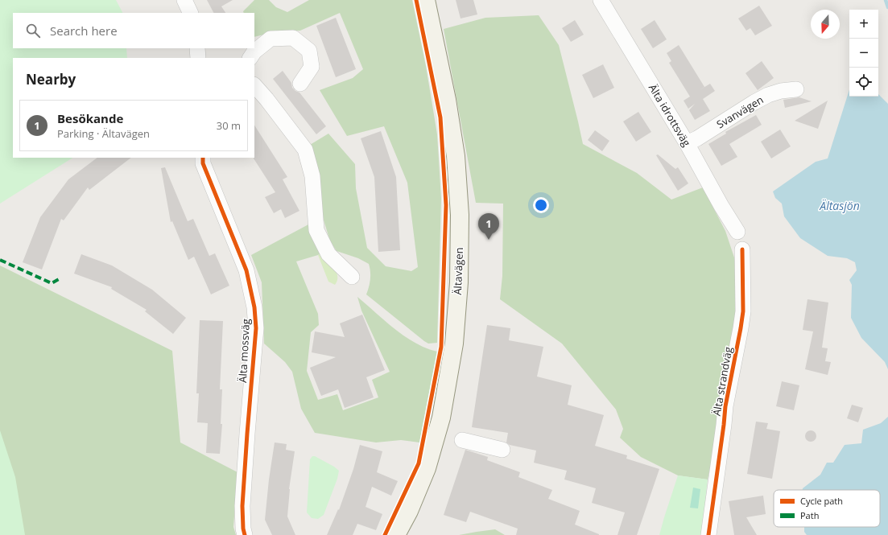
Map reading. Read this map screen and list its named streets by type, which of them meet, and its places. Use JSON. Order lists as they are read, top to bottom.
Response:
{
  "streets": {
    "main road": ["Ältavägen"],
    "street": [
      "Svanvägen",
      "Älta idrottsväg",
      "Älta mossväg",
      "Älta strandväg"
    ]
  },
  "crossings": [
    ["Svanvägen", "Älta idrottsväg"]
  ],
  "water": ["Ältasjön"],
  "legend": ["Cycle path", "Path"],
  "north": "bottom",
  "page": {
    "map_buttons": ["+", "−"],
    "search": "Search here",
    "heading": "Nearby",
    "list": [
      {
        "mark": "1",
        "name": "Besökande",
        "note": "Parking · Ältavägen",
        "value": "30 m"
      }
    ],
    "pins": "1"
  }
}
